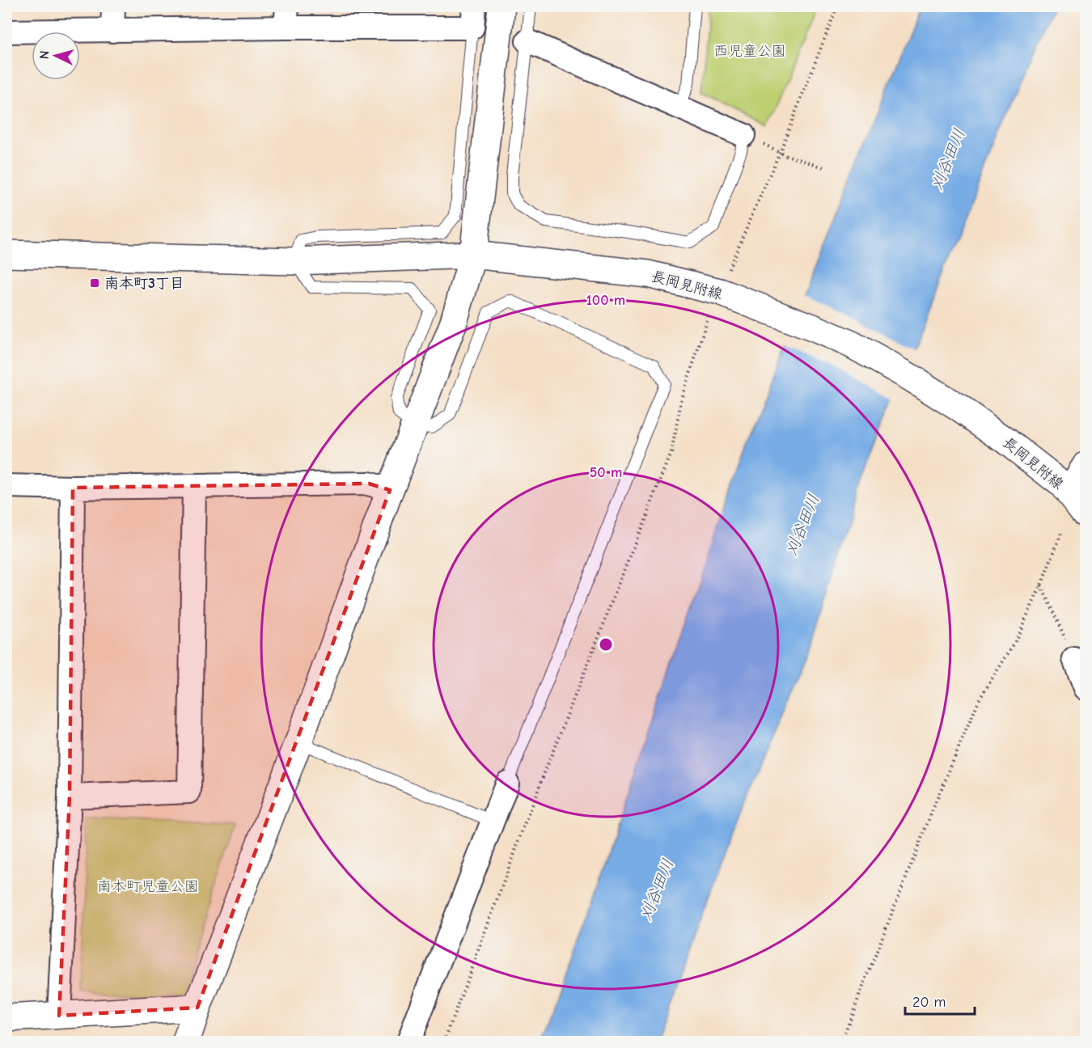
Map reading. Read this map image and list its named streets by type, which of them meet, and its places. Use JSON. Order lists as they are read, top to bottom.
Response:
{
  "streets": {
    "street": ["長岡見附線"]
  },
  "water": ["刈谷田川"],
  "parks": ["西児童公園", "南本町児童公園"],
  "places": {
    "transit": ["南本町3丁目"]
  },
  "scale_bar": "20 m",
  "north": "left",
  "rings": ["100 m", "50 m"]
}
